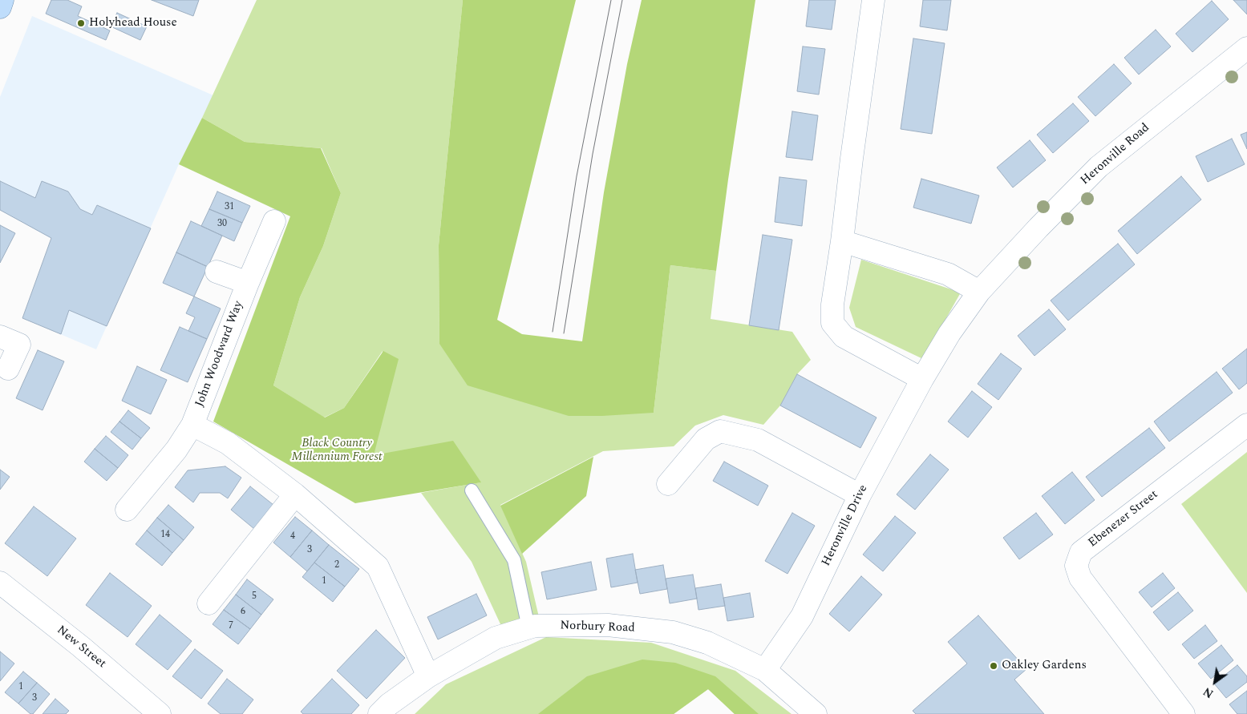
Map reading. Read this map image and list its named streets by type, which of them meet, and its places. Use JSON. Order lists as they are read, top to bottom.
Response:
{
  "streets": {
    "street": [
      "Heronville Road",
      "John Woodward Way",
      "Ebenezer Street",
      "Heronville Drive",
      "Norbury Road",
      "New Street"
    ]
  },
  "crossings": [
    ["Heronville Road", "Heronville Drive"],
    ["Heronville Drive", "Norbury Road"]
  ],
  "parks": ["Black Country Millennium Forest"],
  "places": ["Holyhead House", "Oakley Gardens"],
  "house_numbers": [
    "31",
    "30",
    "14",
    "4",
    "3",
    "2",
    "1",
    "5",
    "6",
    "7",
    "1",
    "3"
  ],
  "north": "bottom left"
}
